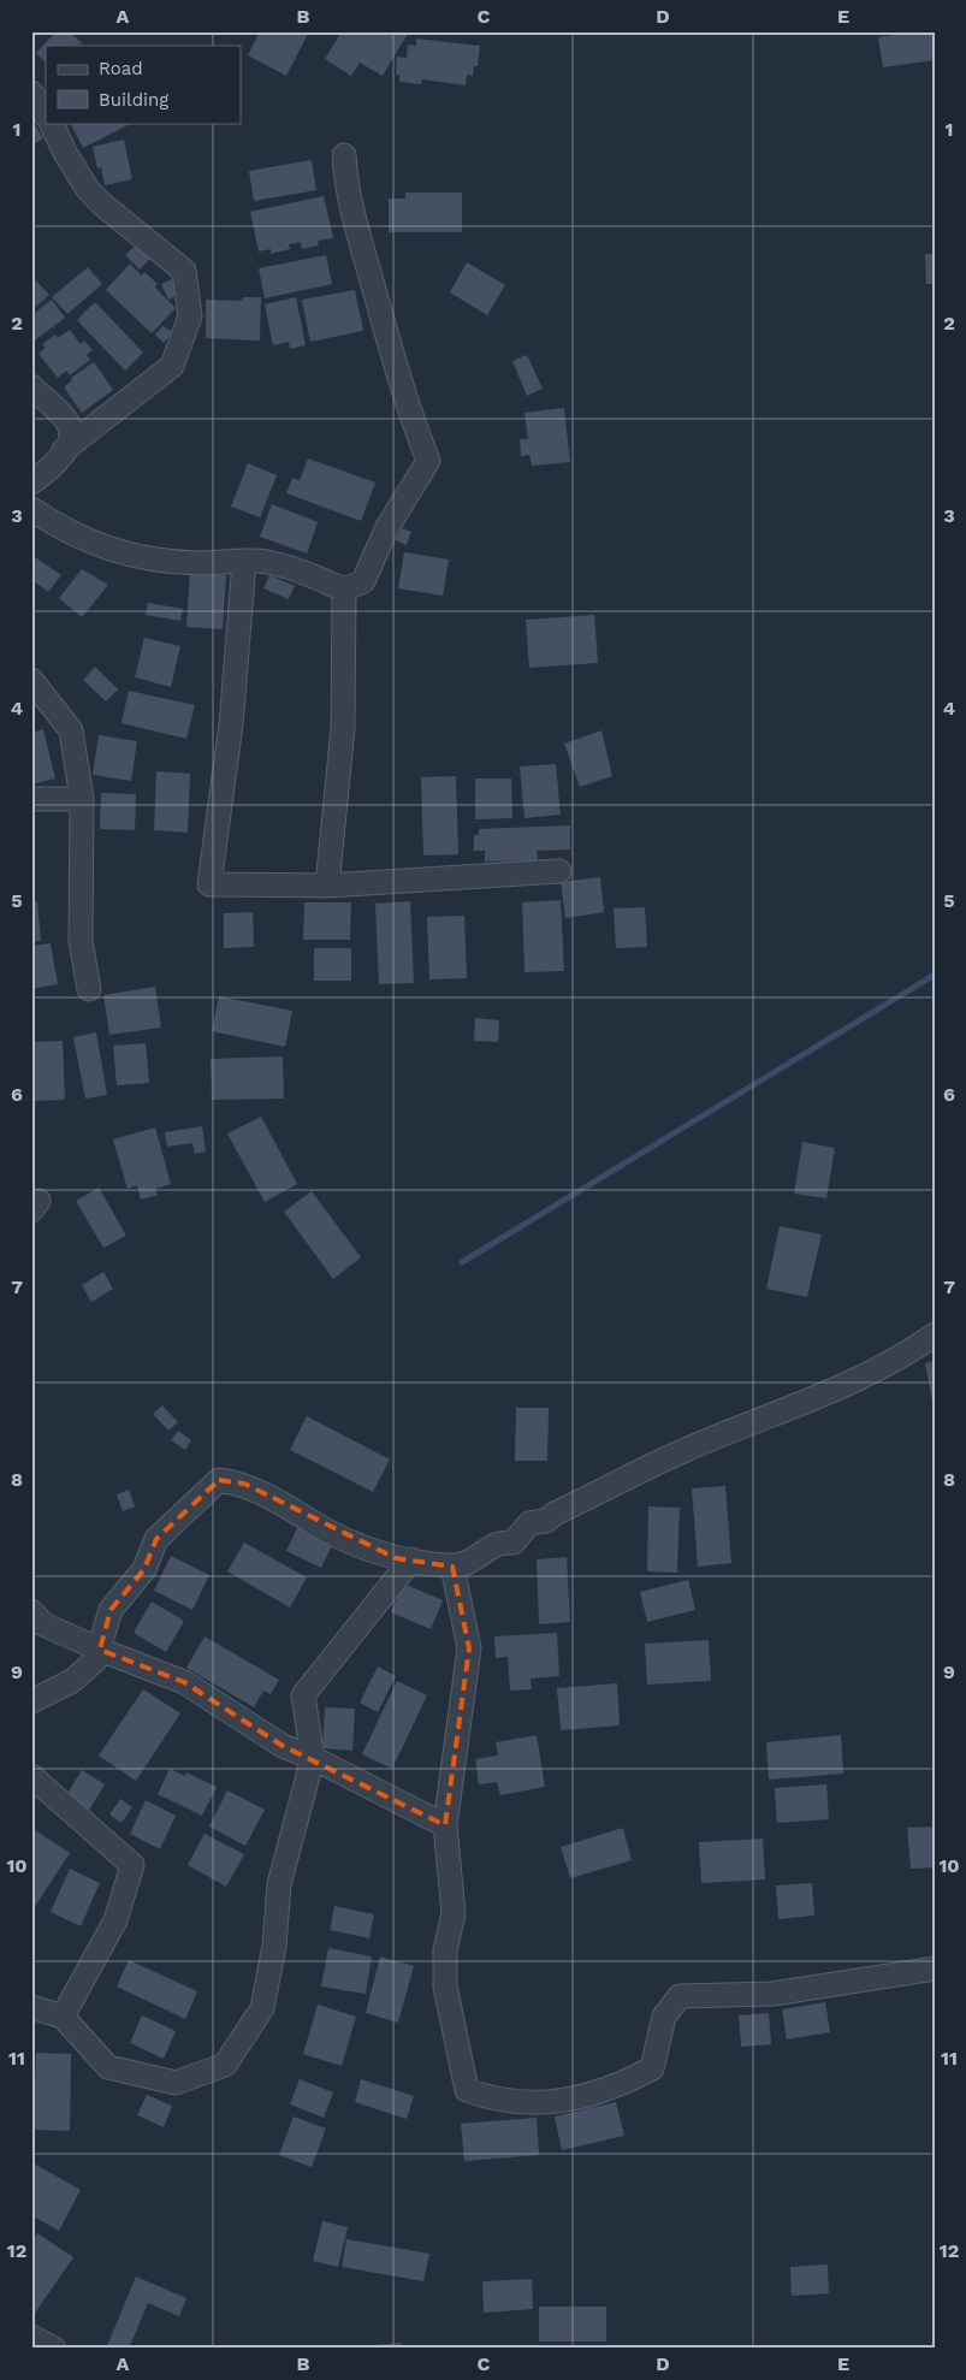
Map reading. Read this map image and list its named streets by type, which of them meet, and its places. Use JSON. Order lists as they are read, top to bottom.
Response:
{
  "legend": ["Road", "Building"],
  "grid": {
    "columns": [
      "A",
      "B",
      "C",
      "D",
      "E"
    ],
    "rows": [
      "1",
      "2",
      "3",
      "4",
      "5",
      "6",
      "7",
      "8",
      "9",
      "10",
      "11",
      "12"
    ]
  }
}
